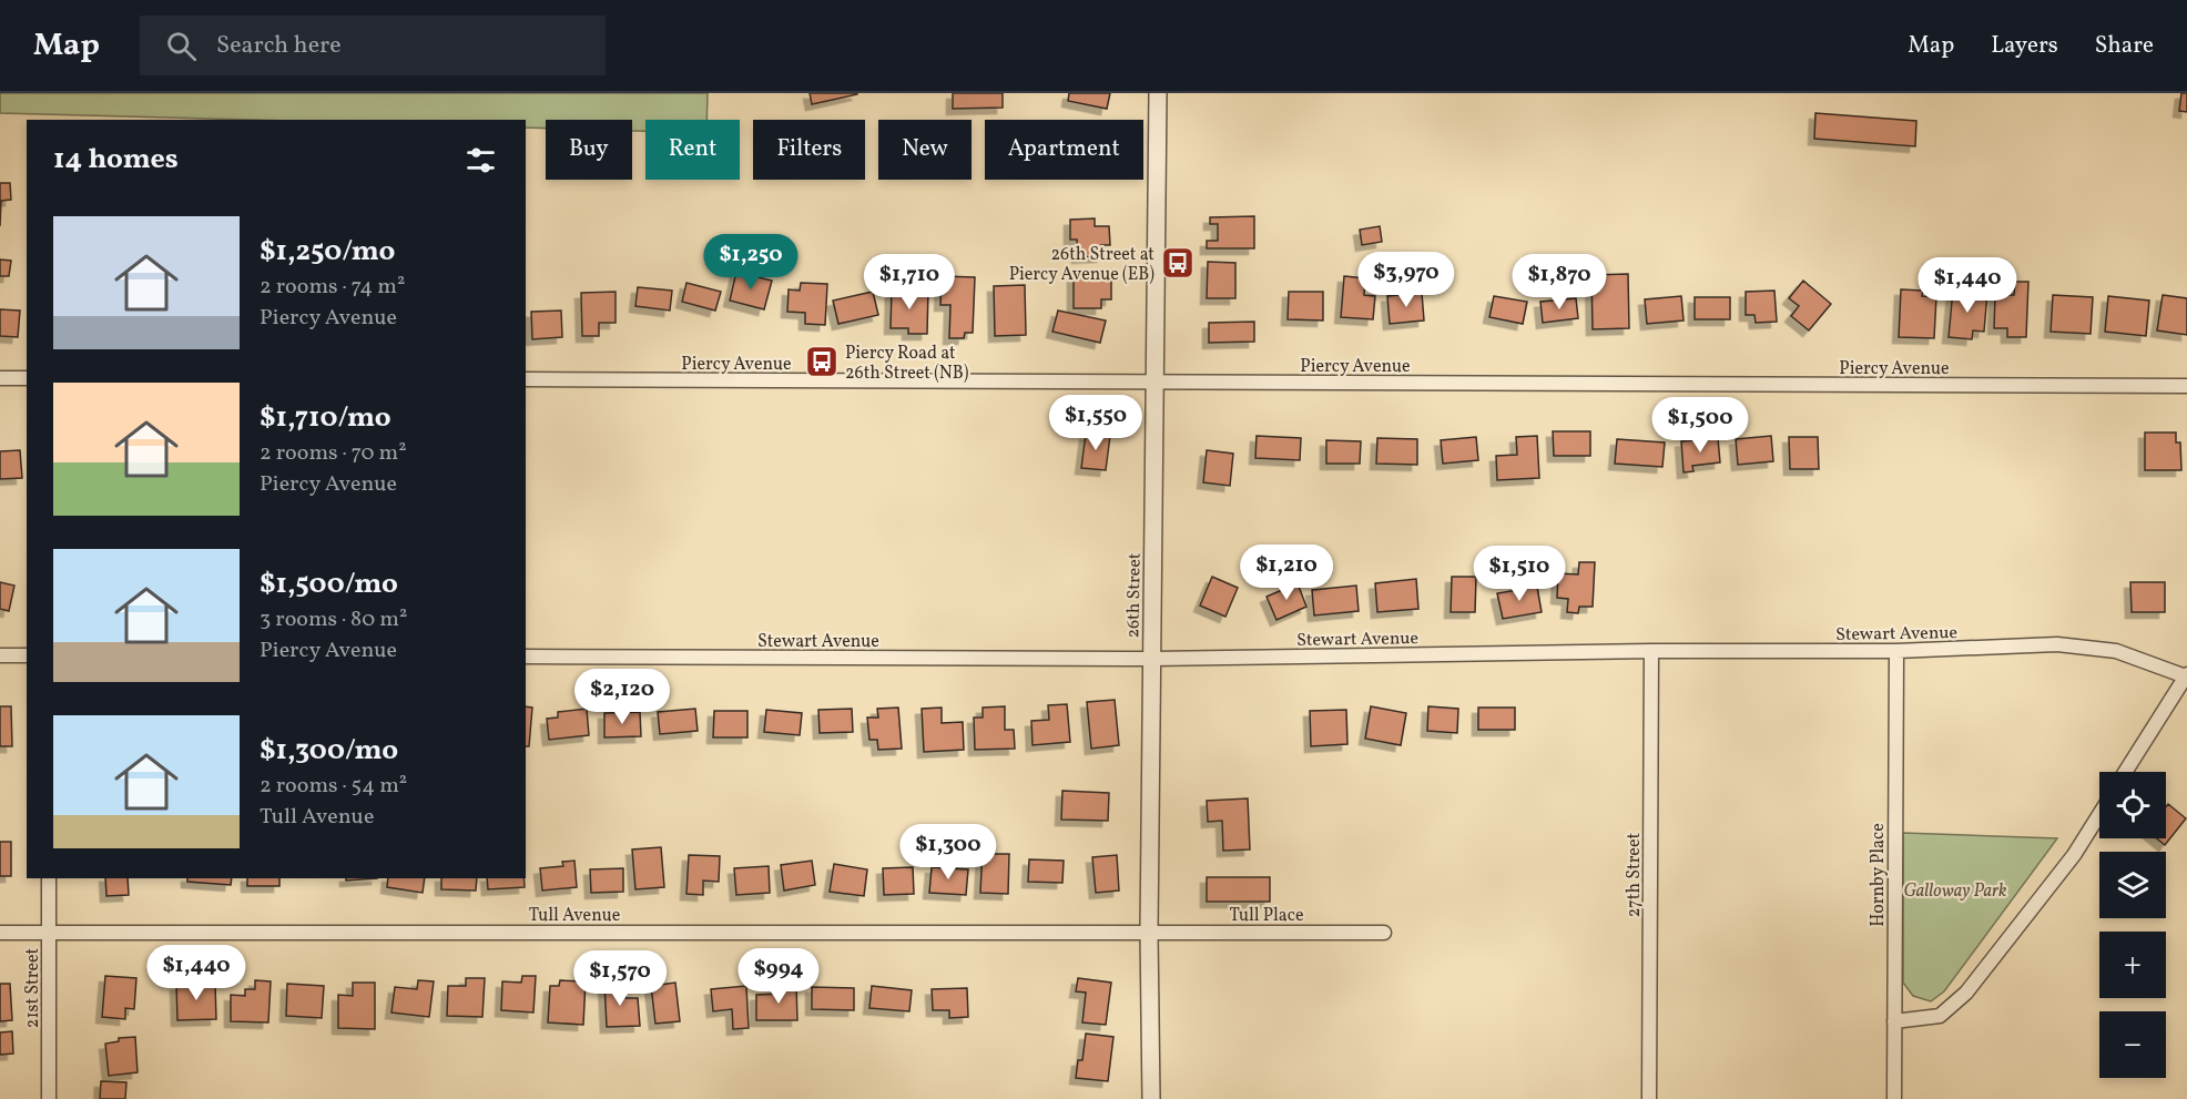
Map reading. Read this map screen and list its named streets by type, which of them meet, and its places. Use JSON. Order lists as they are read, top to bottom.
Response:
{
  "streets": {
    "street": [
      "Piercy Avenue",
      "26th Street",
      "Stewart Avenue",
      "27th Street",
      "Hornby Place",
      "Tull Avenue",
      "Tull Place",
      "21st Street"
    ]
  },
  "crossings": [
    ["Piercy Avenue", "26th Street"],
    ["26th Street", "Stewart Avenue"],
    ["26th Street", "Tull Avenue"],
    ["26th Street", "Tull Place"],
    ["Stewart Avenue", "27th Street"],
    ["Stewart Avenue", "Hornby Place"],
    ["Tull Avenue", "Tull Place"],
    ["Tull Avenue", "21st Street"]
  ],
  "parks": ["Galloway Park"],
  "places": {
    "bus stop": ["26th Street at Piercy Avenue (EB)", "Piercy Road at 26th Street (NB)"]
  },
  "page": {
    "header": "Map",
    "search": "Search here",
    "nav": ["Map", "Layers", "Share"],
    "chip": [
      "Buy",
      "Rent",
      "Filters",
      "New",
      "Apartment"
    ],
    "heading": "14 homes",
    "list": [
      {
        "name": "$1,250/mo",
        "note": "2 rooms · 74 m² · Piercy Avenue"
      },
      {
        "name": "$1,710/mo",
        "note": "2 rooms · 70 m² · Piercy Avenue"
      },
      {
        "name": "$1,500/mo",
        "note": "3 rooms · 80 m² · Piercy Avenue"
      },
      {
        "name": "$1,300/mo",
        "note": "2 rooms · 54 m² · Tull Avenue"
      }
    ],
    "price": [
      "$1,250",
      "$3,970",
      "$1,710",
      "$1,870",
      "$1,440",
      "$1,550",
      "$1,500",
      "$1,210",
      "$1,510",
      "$2,120",
      "$1,300",
      "$1,440",
      "$994",
      "$1,570"
    ],
    "map_buttons": ["+", "−"]
  }
}
